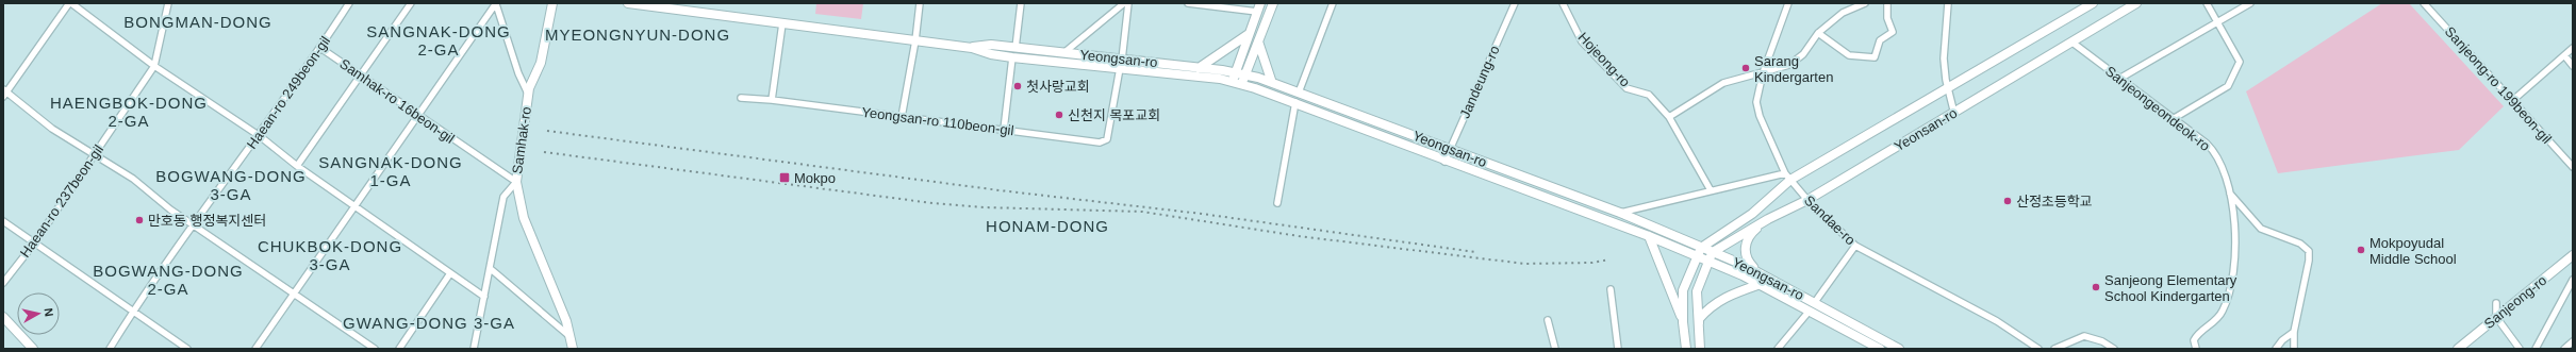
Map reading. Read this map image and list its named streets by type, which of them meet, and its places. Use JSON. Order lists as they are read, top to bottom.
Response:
{
  "streets": {
    "street": [
      "Yeongsan-ro",
      "Hojeong-ro",
      "Jandeung-ro",
      "Sanjeong-ro 199beon-gil",
      "Haean-ro 249beon-gil",
      "Samhak-ro 16beon-gil",
      "Sanjeongeondeok-ro",
      "Yeongsan-ro 110beon-gil",
      "Yeonsan-ro",
      "Samhak-ro",
      "Haean-ro 237beon-gil",
      "Sandae-ro",
      "Sanjeong-ro"
    ]
  },
  "crossings": [
    ["Yeongsan-ro", "Jandeung-ro"],
    ["Yeongsan-ro", "Yeongsan-ro 110beon-gil"],
    ["Yeongsan-ro", "Yeonsan-ro"],
    ["Yeongsan-ro", "Sandae-ro"],
    ["Haean-ro 249beon-gil", "Samhak-ro 16beon-gil"],
    ["Samhak-ro 16beon-gil", "Samhak-ro"],
    ["Sanjeongeondeok-ro", "Yeonsan-ro"],
    ["Yeonsan-ro", "Sandae-ro"]
  ],
  "districts": [
    "BONGMAN-DONG",
    "SANGNAK-DONG 2-GA",
    "MYEONGNYUN-DONG",
    "HAENGBOK-DONG 2-GA",
    "SANGNAK-DONG 1-GA",
    "BOGWANG-DONG 3-GA",
    "HONAM-DONG",
    "CHUKBOK-DONG 3-GA",
    "BOGWANG-DONG 2-GA",
    "GWANG-DONG 3-GA"
  ],
  "places": {
    "other": [
      "Sarang Kindergarten",
      "첫사랑교회",
      "신천지 목포교회",
      "산정초등학교",
      "만호동 행정복지센터",
      "Mokpoyudal Middle School",
      "Sanjeong Elementary School Kindergarten"
    ],
    "transit": ["Mokpo"]
  },
  "north": "right"
}
